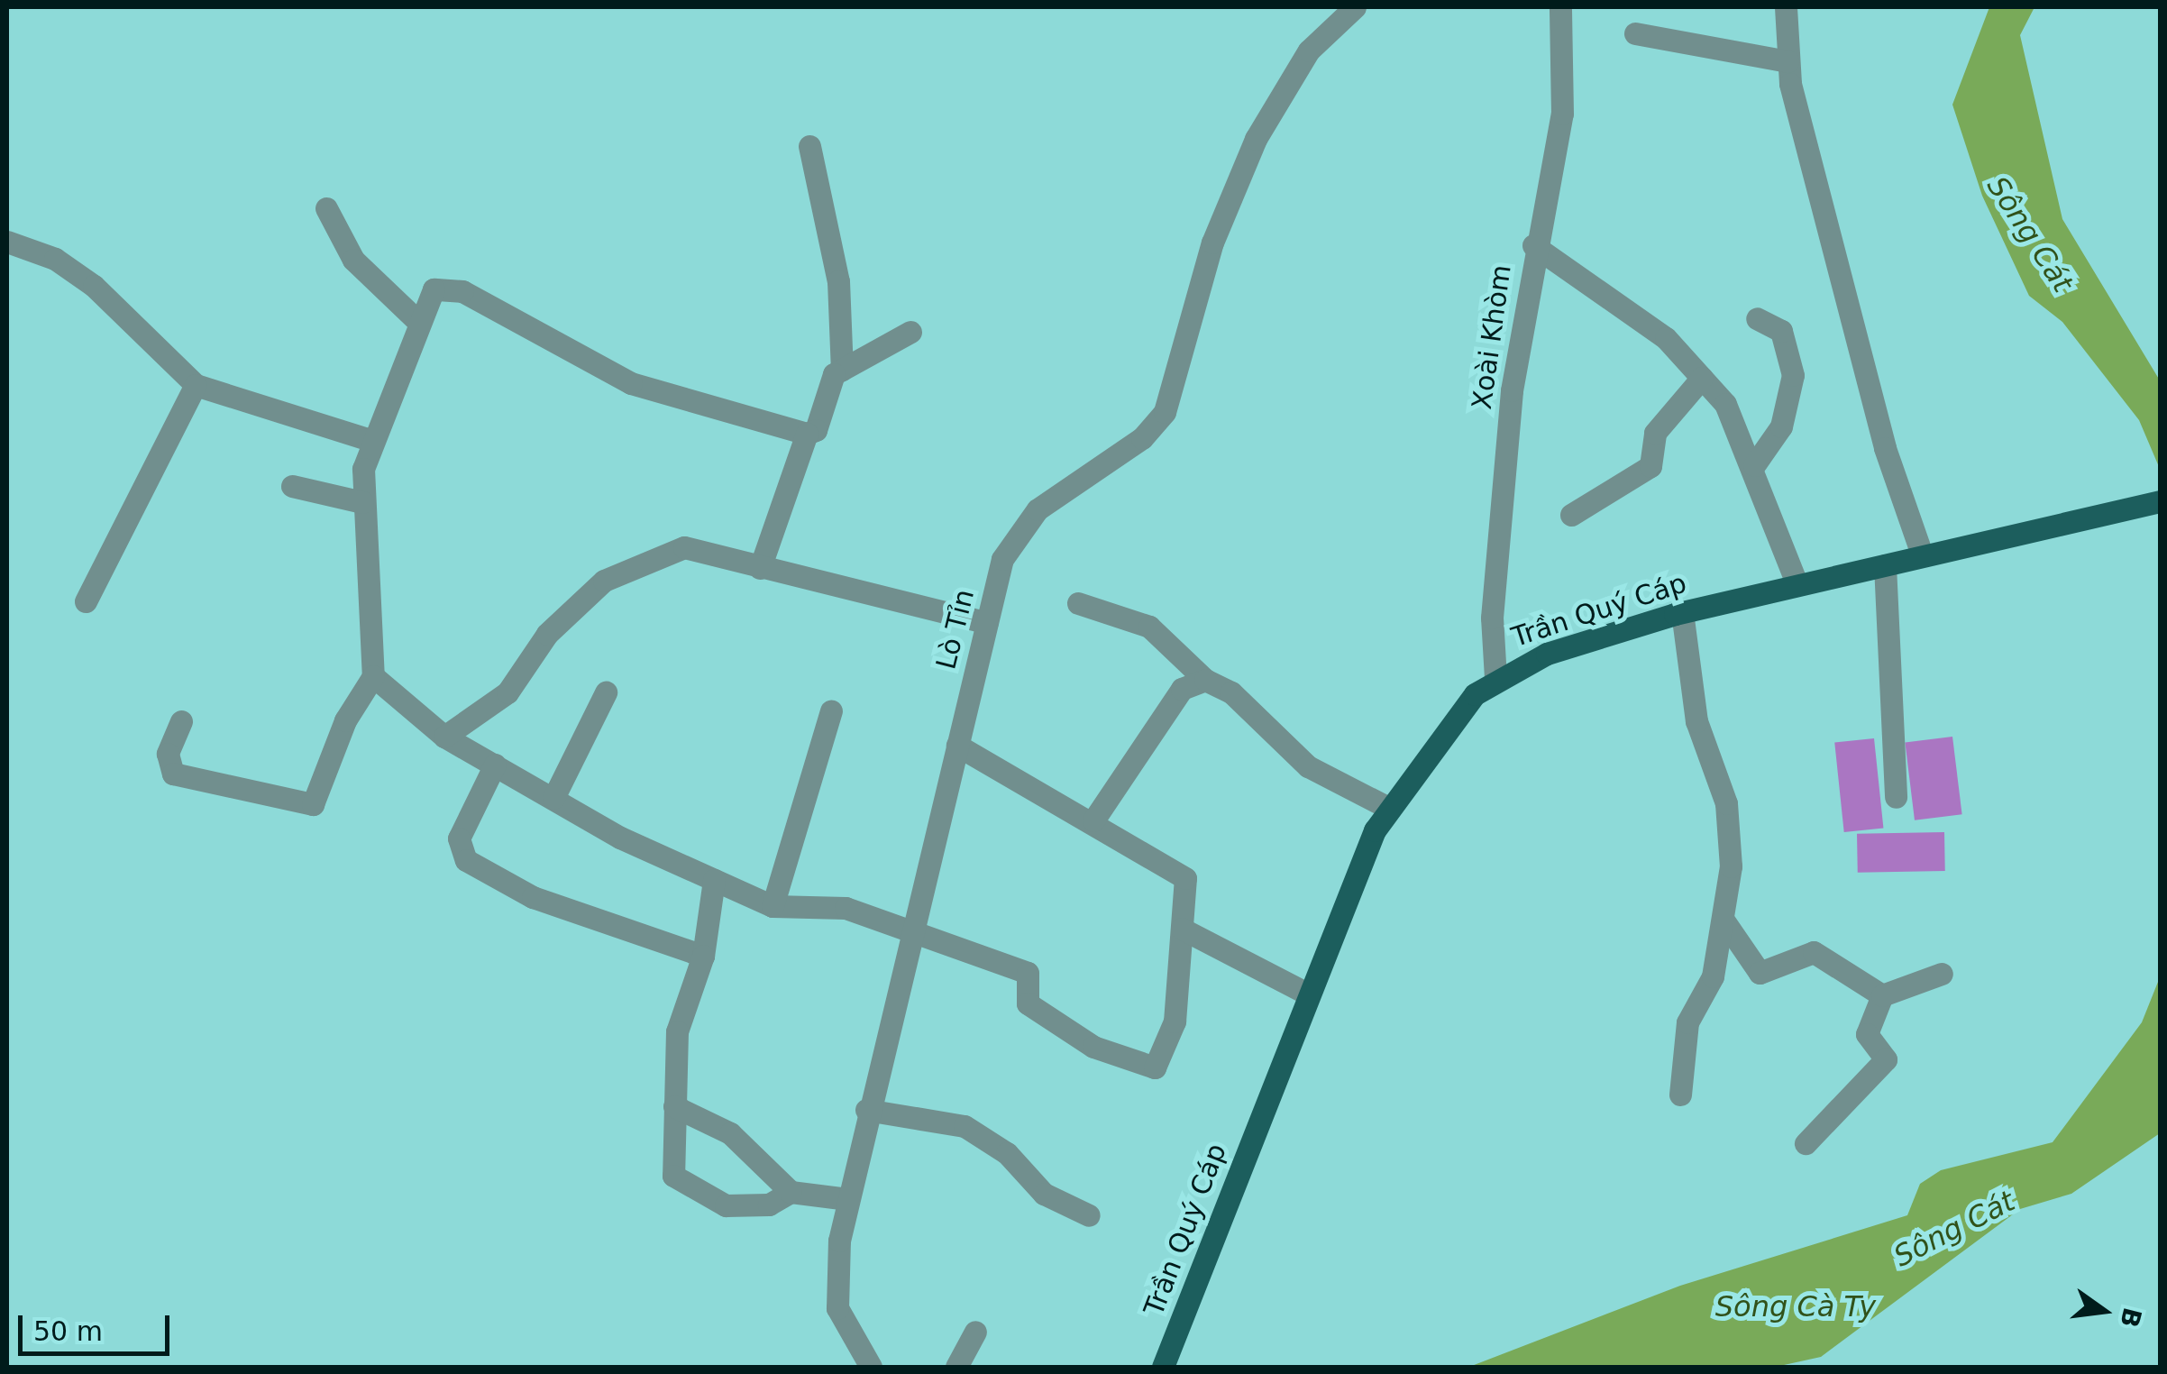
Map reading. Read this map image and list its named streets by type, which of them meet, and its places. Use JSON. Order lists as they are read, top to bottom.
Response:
{
  "streets": {
    "main road": ["Trần Quý Cáp"],
    "street": ["Xoài Khòm", "Lò Tỉn"]
  },
  "crossings": [
    ["Xoài Khòm", "Trần Quý Cáp"]
  ],
  "water": ["Sông Cát", "Sông Cà Ty"],
  "scale_bar": "50 m",
  "north": "right"
}
